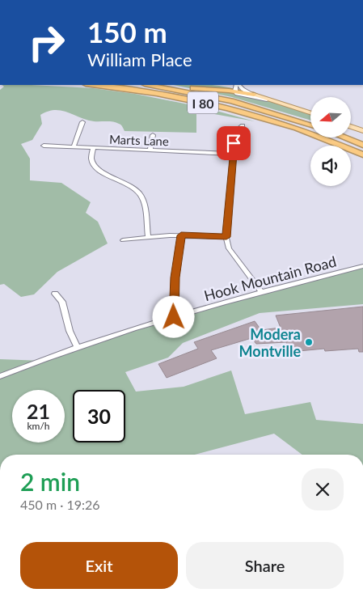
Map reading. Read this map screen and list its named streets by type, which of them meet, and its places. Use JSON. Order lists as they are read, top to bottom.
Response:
{
  "streets": {
    "highway": ["I 80"],
    "street": ["Marts Lane", "Hook Mountain Road"]
  },
  "places": ["Modera Montville"],
  "north": "left",
  "page": {
    "turn": ["150 m", "William Place"],
    "speed": "21 km/h",
    "limit": "30",
    "heading": ["2 min", "450 m · 19:26"],
    "buttons": ["Exit", "Share"]
  }
}
